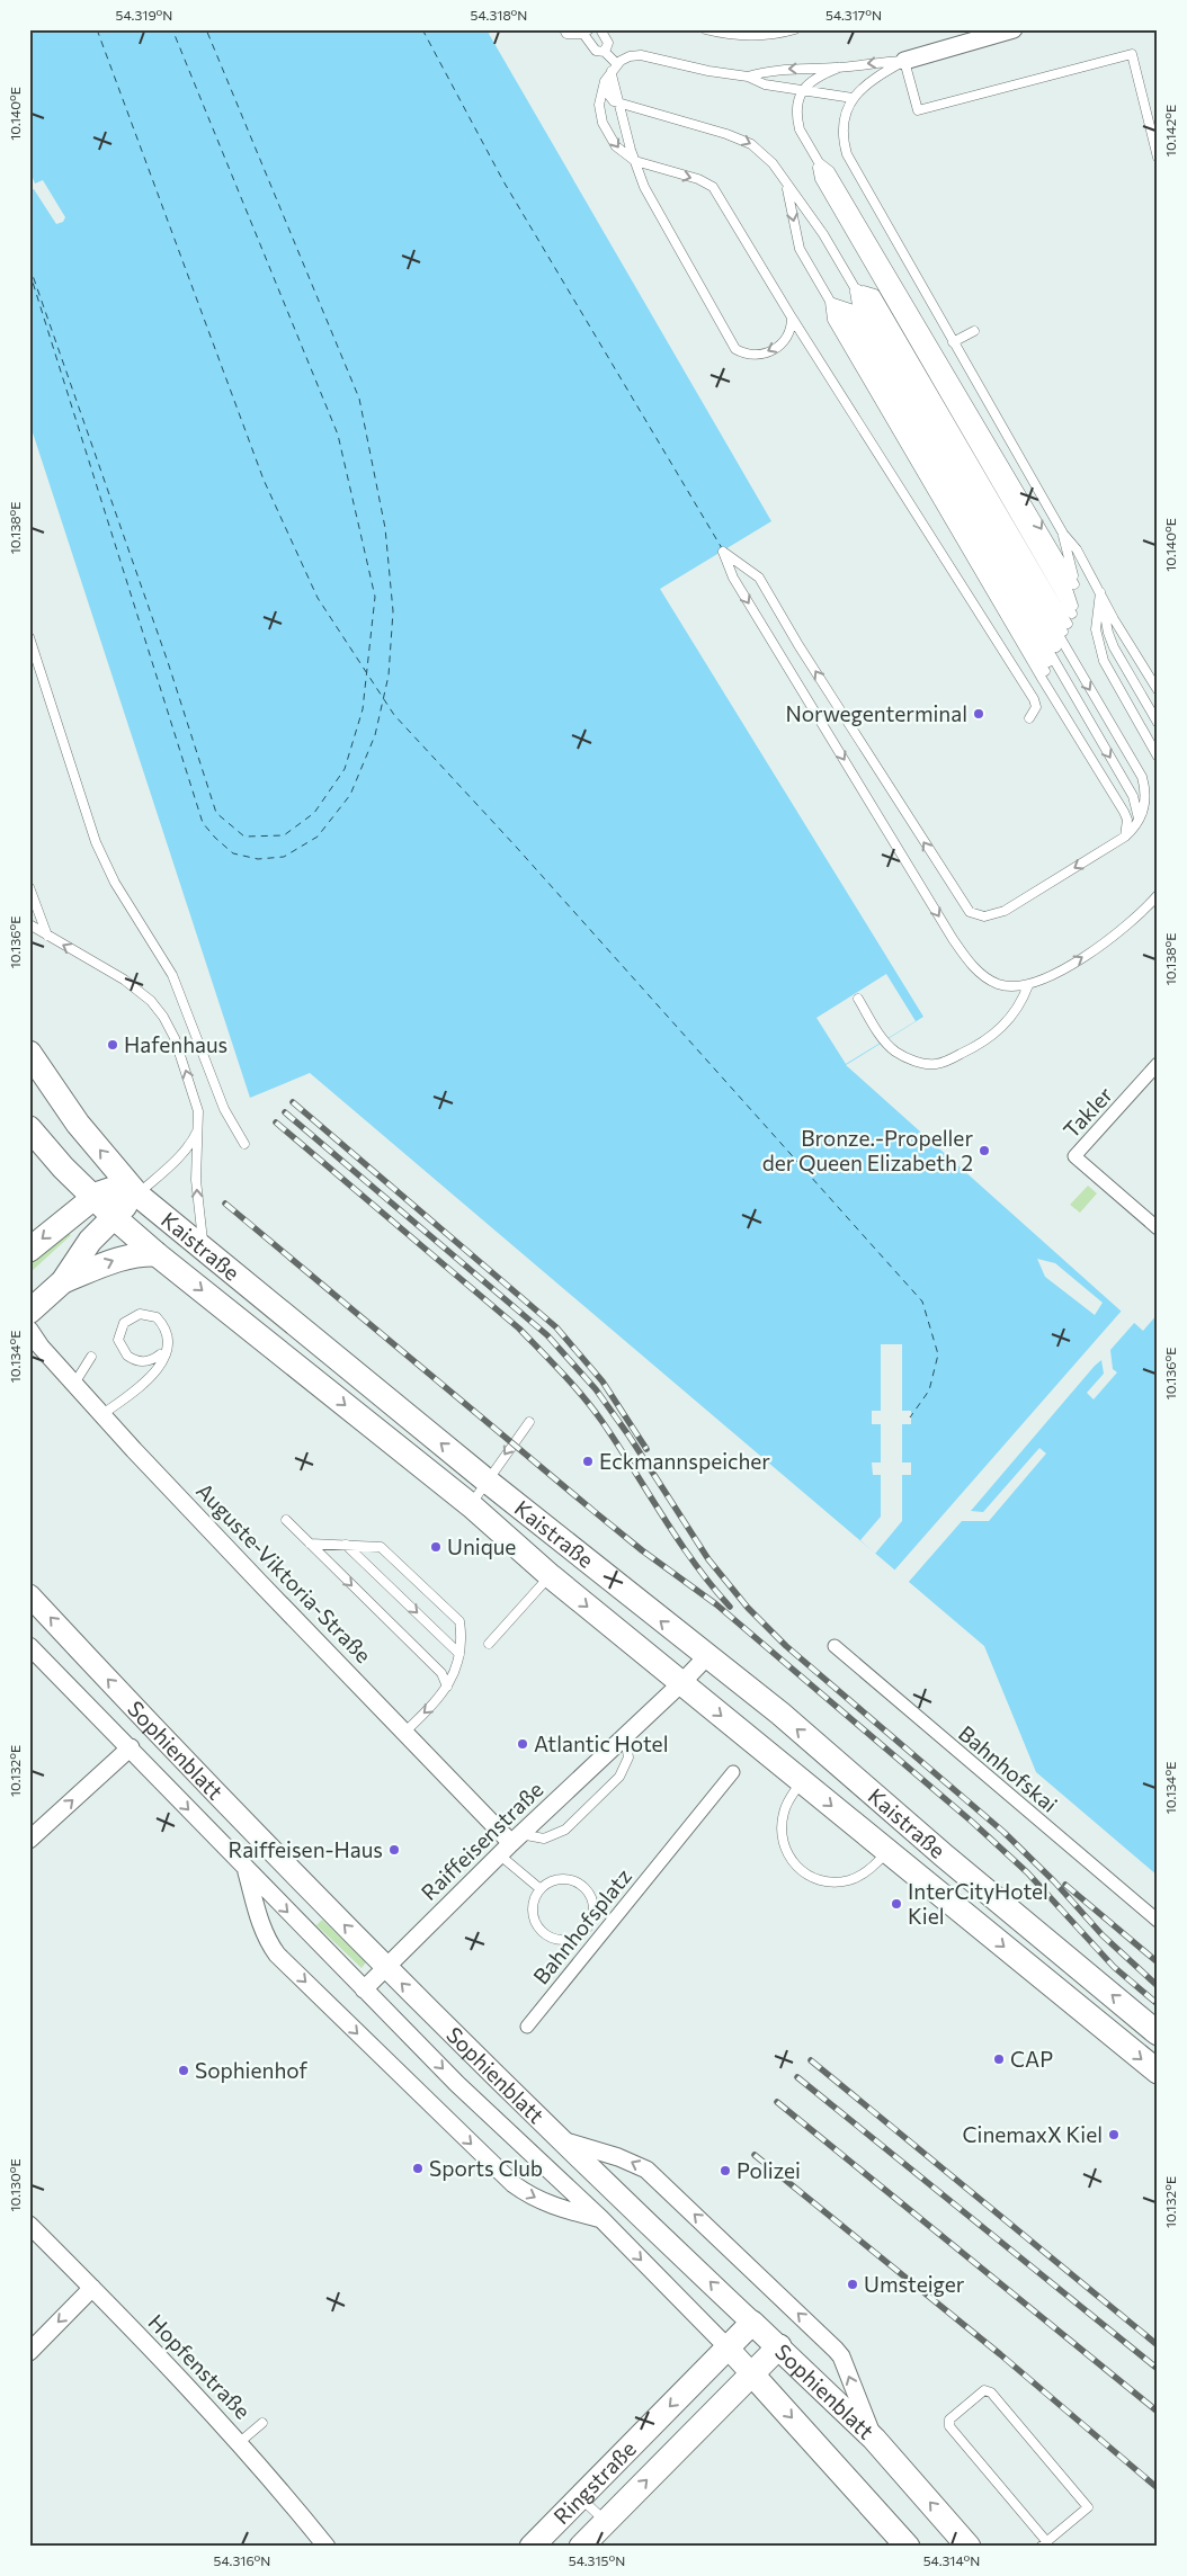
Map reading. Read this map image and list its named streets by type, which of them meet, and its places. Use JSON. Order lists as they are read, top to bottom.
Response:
{
  "streets": {
    "main road": ["Kaistraße", "Sophienblatt", "Ringstraße"],
    "street": [
      "Takler",
      "Auguste-Viktoria-Straße",
      "Bahnhofskai",
      "Raiffeisenstraße",
      "Bahnhofsplatz",
      "Hopfenstraße"
    ]
  },
  "crossings": [
    ["Kaistraße", "Raiffeisenstraße"],
    ["Auguste-Viktoria-Straße", "Raiffeisenstraße"],
    ["Sophienblatt", "Raiffeisenstraße"],
    ["Sophienblatt", "Ringstraße"]
  ],
  "places": [
    "Norwegenterminal",
    "Hafenhaus",
    "Bronze.-Propeller der Queen Elizabeth 2",
    "Eckmannspeicher",
    "Unique",
    "Atlantic Hotel",
    "Raiffeisen-Haus",
    "InterCityHotel Kiel",
    "CAP",
    "Sophienhof",
    "CinemaxX Kiel",
    "Sports Club",
    "Polizei",
    "Umsteiger"
  ],
  "coordinates": [
    "54.319°N",
    "54.318°N",
    "54.317°N",
    "10.140°E",
    "10.142°E",
    "10.138°E",
    "10.136°E",
    "10.134°E",
    "10.132°E",
    "10.130°E",
    "54.316°N",
    "54.315°N",
    "54.314°N"
  ]
}
